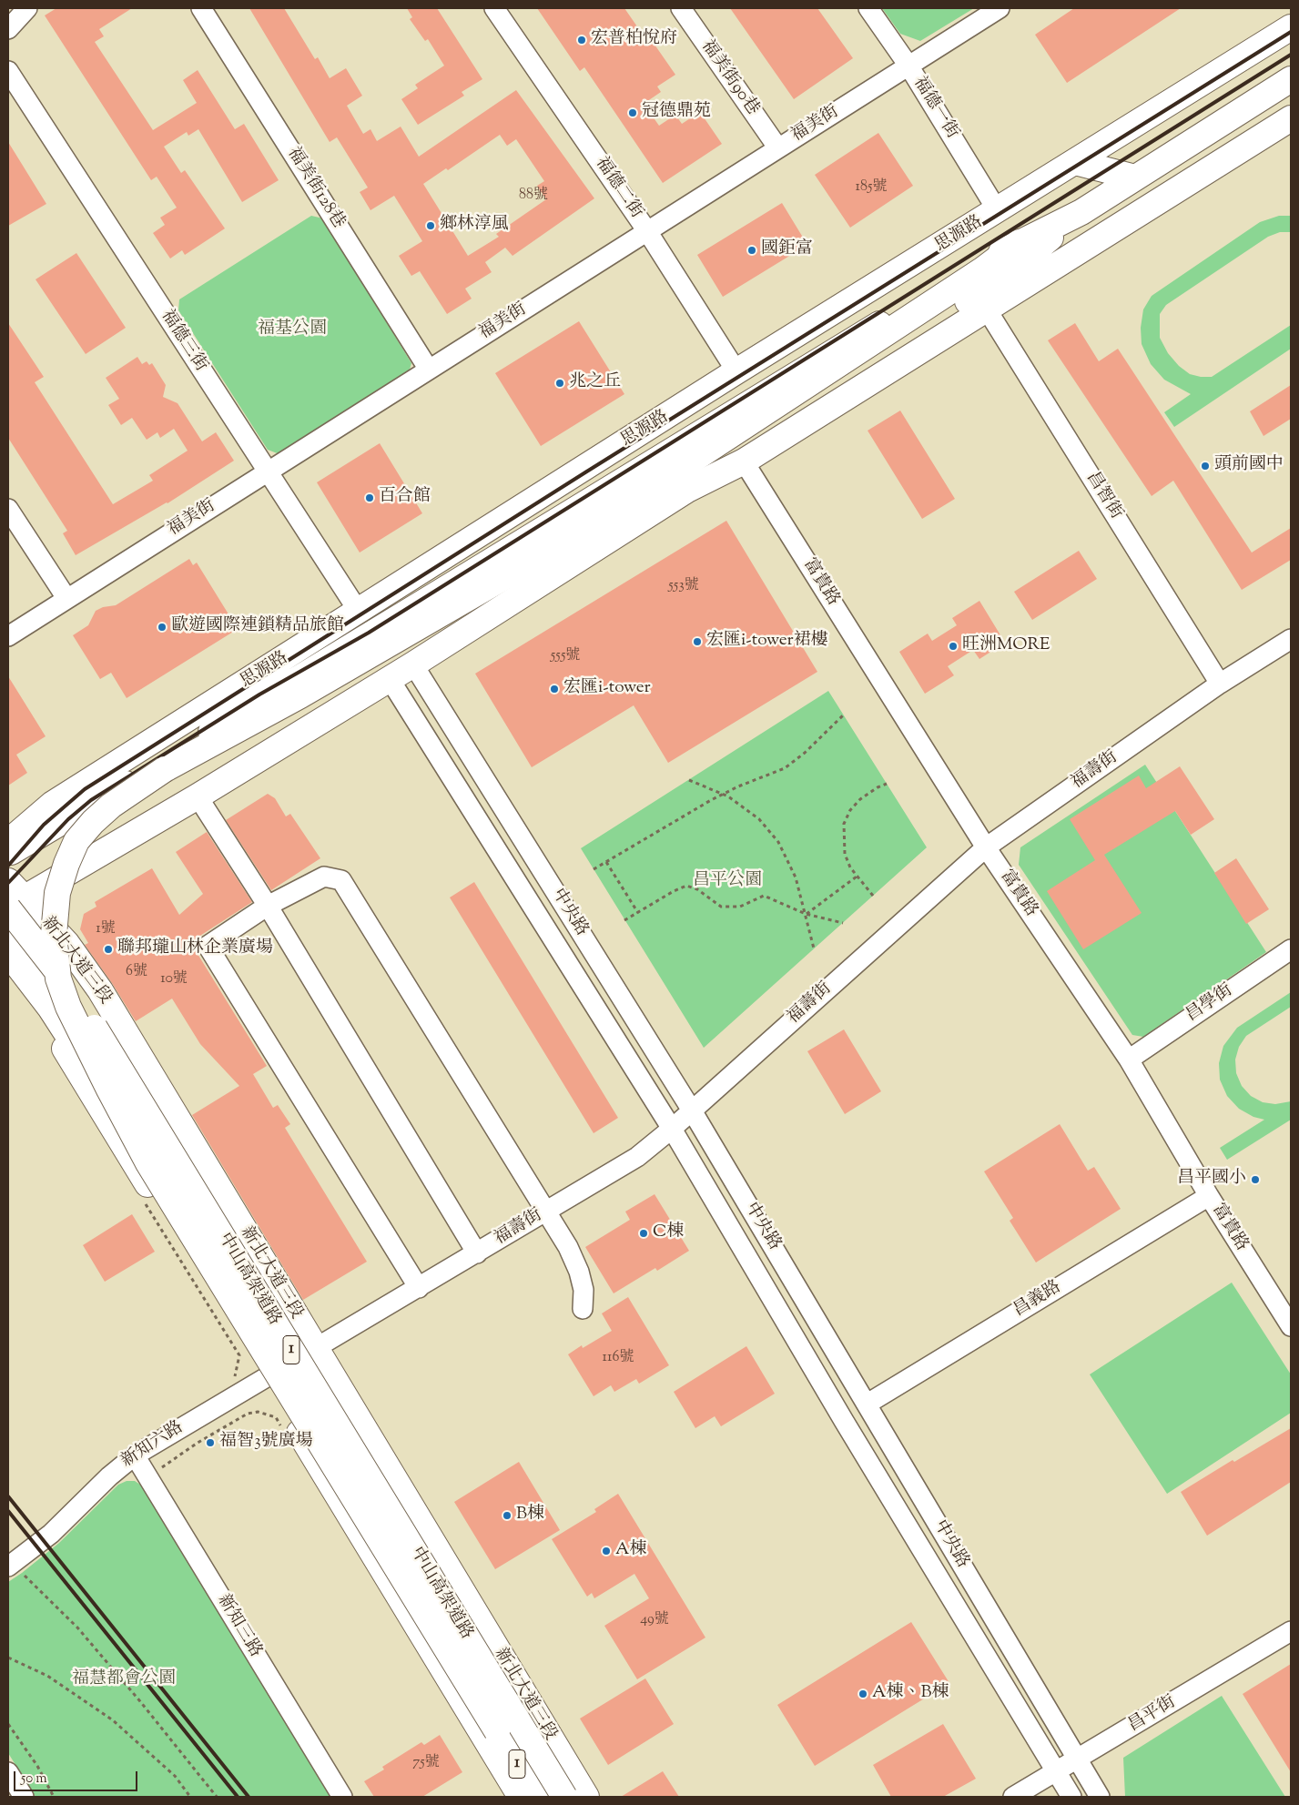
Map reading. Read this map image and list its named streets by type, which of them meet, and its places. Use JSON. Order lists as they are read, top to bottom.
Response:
{
  "streets": {
    "main road": [
      "思源路",
      "新北大道三段",
      "中山高架道路",
      "1"
    ],
    "street": [
      "福美街90巷",
      "福德一街",
      "福美街",
      "福美街128巷",
      "福德二街",
      "福德三街",
      "昌智街",
      "富貴路",
      "福壽街",
      "中央路",
      "昌學街",
      "昌義路",
      "新知六路",
      "新知三路",
      "昌平街"
    ]
  },
  "crossings": [
    ["福美街90巷", "福美街"],
    ["福德一街", "福美街"],
    ["福德一街", "思源路"],
    ["福美街", "福美街128巷"],
    ["福美街", "福德二街"],
    ["福美街", "福德三街"],
    ["福德二街", "思源路"],
    ["思源路", "福德三街"],
    ["思源路", "昌智街"],
    ["思源路", "富貴路"],
    ["思源路", "中央路"],
    ["思源路", "新北大道三段"],
    ["思源路", "中山高架道路"],
    ["昌智街", "福壽街"],
    ["富貴路", "福壽街"],
    ["富貴路", "昌學街"],
    ["富貴路", "昌義路"],
    ["福壽街", "中央路"],
    ["福壽街", "新北大道三段"],
    ["福壽街", "新知六路"],
    ["中央路", "昌義路"],
    ["中央路", "昌平街"],
    ["新北大道三段", "中山高架道路"],
    ["新北大道三段", "新知六路"],
    ["1", "新知六路"],
    ["新知六路", "新知三路"]
  ],
  "parks": ["福基公園", "昌平公園", "福慧都會公園"],
  "places": [
    "宏普柏悅府",
    "冠德鼎苑",
    "鄉林淳風",
    "國鉅富",
    "兆之丘",
    "頭前國中",
    "百合館",
    "歐遊國際連鎖精品旅館",
    "宏匯i-tower裙樓",
    "旺洲MORE",
    "宏匯i-tower",
    "聯邦瓏山林企業廣場",
    "昌平國小",
    "C棟",
    "福智3號廣場",
    "B棟",
    "A棟",
    "A棟、B棟"
  ],
  "house_numbers": [
    "185號",
    "88號",
    "553號",
    "555號",
    "1號",
    "6號",
    "10號",
    "116號",
    "49號",
    "75號"
  ],
  "scale_bar": "50 m"
}
